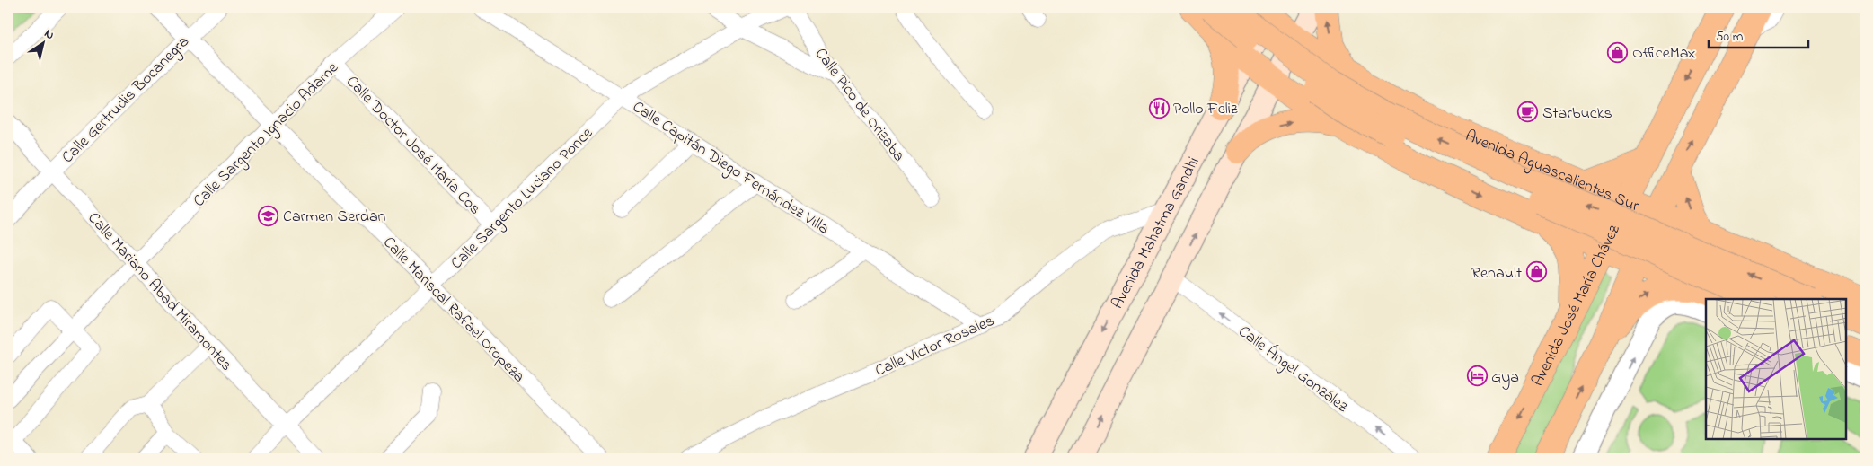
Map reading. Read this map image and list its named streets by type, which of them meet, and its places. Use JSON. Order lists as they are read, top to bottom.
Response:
{
  "streets": {
    "main road": ["Avenida Aguascalientes Sur", "Avenida Mahatma Gandhi", "Avenida José María Chávez"],
    "street": [
      "Calle Gertrudis Bocanegra",
      "Calle Pico de Orizaba",
      "Calle Sargento Ignacio Adame",
      "Calle Doctor José María Cos",
      "Calle Capitán Diego Fernández Villa",
      "Calle Sargento Luciano Ponce",
      "Calle Mariano Abad Miramontes",
      "Calle Mariscal Rafael Oropeza",
      "Calle Víctor Rosales",
      "Calle Ángel González"
    ]
  },
  "crossings": [
    ["Calle Gertrudis Bocanegra", "Calle Mariano Abad Miramontes"],
    ["Calle Gertrudis Bocanegra", "Calle Mariscal Rafael Oropeza"],
    ["Calle Sargento Ignacio Adame", "Calle Doctor José María Cos"],
    ["Calle Sargento Ignacio Adame", "Calle Mariano Abad Miramontes"],
    ["Calle Sargento Ignacio Adame", "Calle Mariscal Rafael Oropeza"],
    ["Calle Doctor José María Cos", "Calle Sargento Luciano Ponce"],
    ["Calle Capitán Diego Fernández Villa", "Calle Sargento Luciano Ponce"],
    ["Calle Capitán Diego Fernández Villa", "Calle Víctor Rosales"],
    ["Avenida Aguascalientes Sur", "Avenida Mahatma Gandhi"],
    ["Avenida Aguascalientes Sur", "Avenida José María Chávez"],
    ["Calle Sargento Luciano Ponce", "Calle Mariano Abad Miramontes"],
    ["Calle Sargento Luciano Ponce", "Calle Mariscal Rafael Oropeza"],
    ["Avenida Mahatma Gandhi", "Calle Víctor Rosales"]
  ],
  "one_way": ["Calle Ángel González"],
  "places": {
    "shop": ["OfficeMax", "Renault"],
    "restaurant": ["Pollo Feliz"],
    "cafe": ["Starbucks"],
    "school or university": ["Carmen Serdan"],
    "hotel": ["Gya"]
  },
  "scale_bar": "50 m",
  "north": "top right"
}
